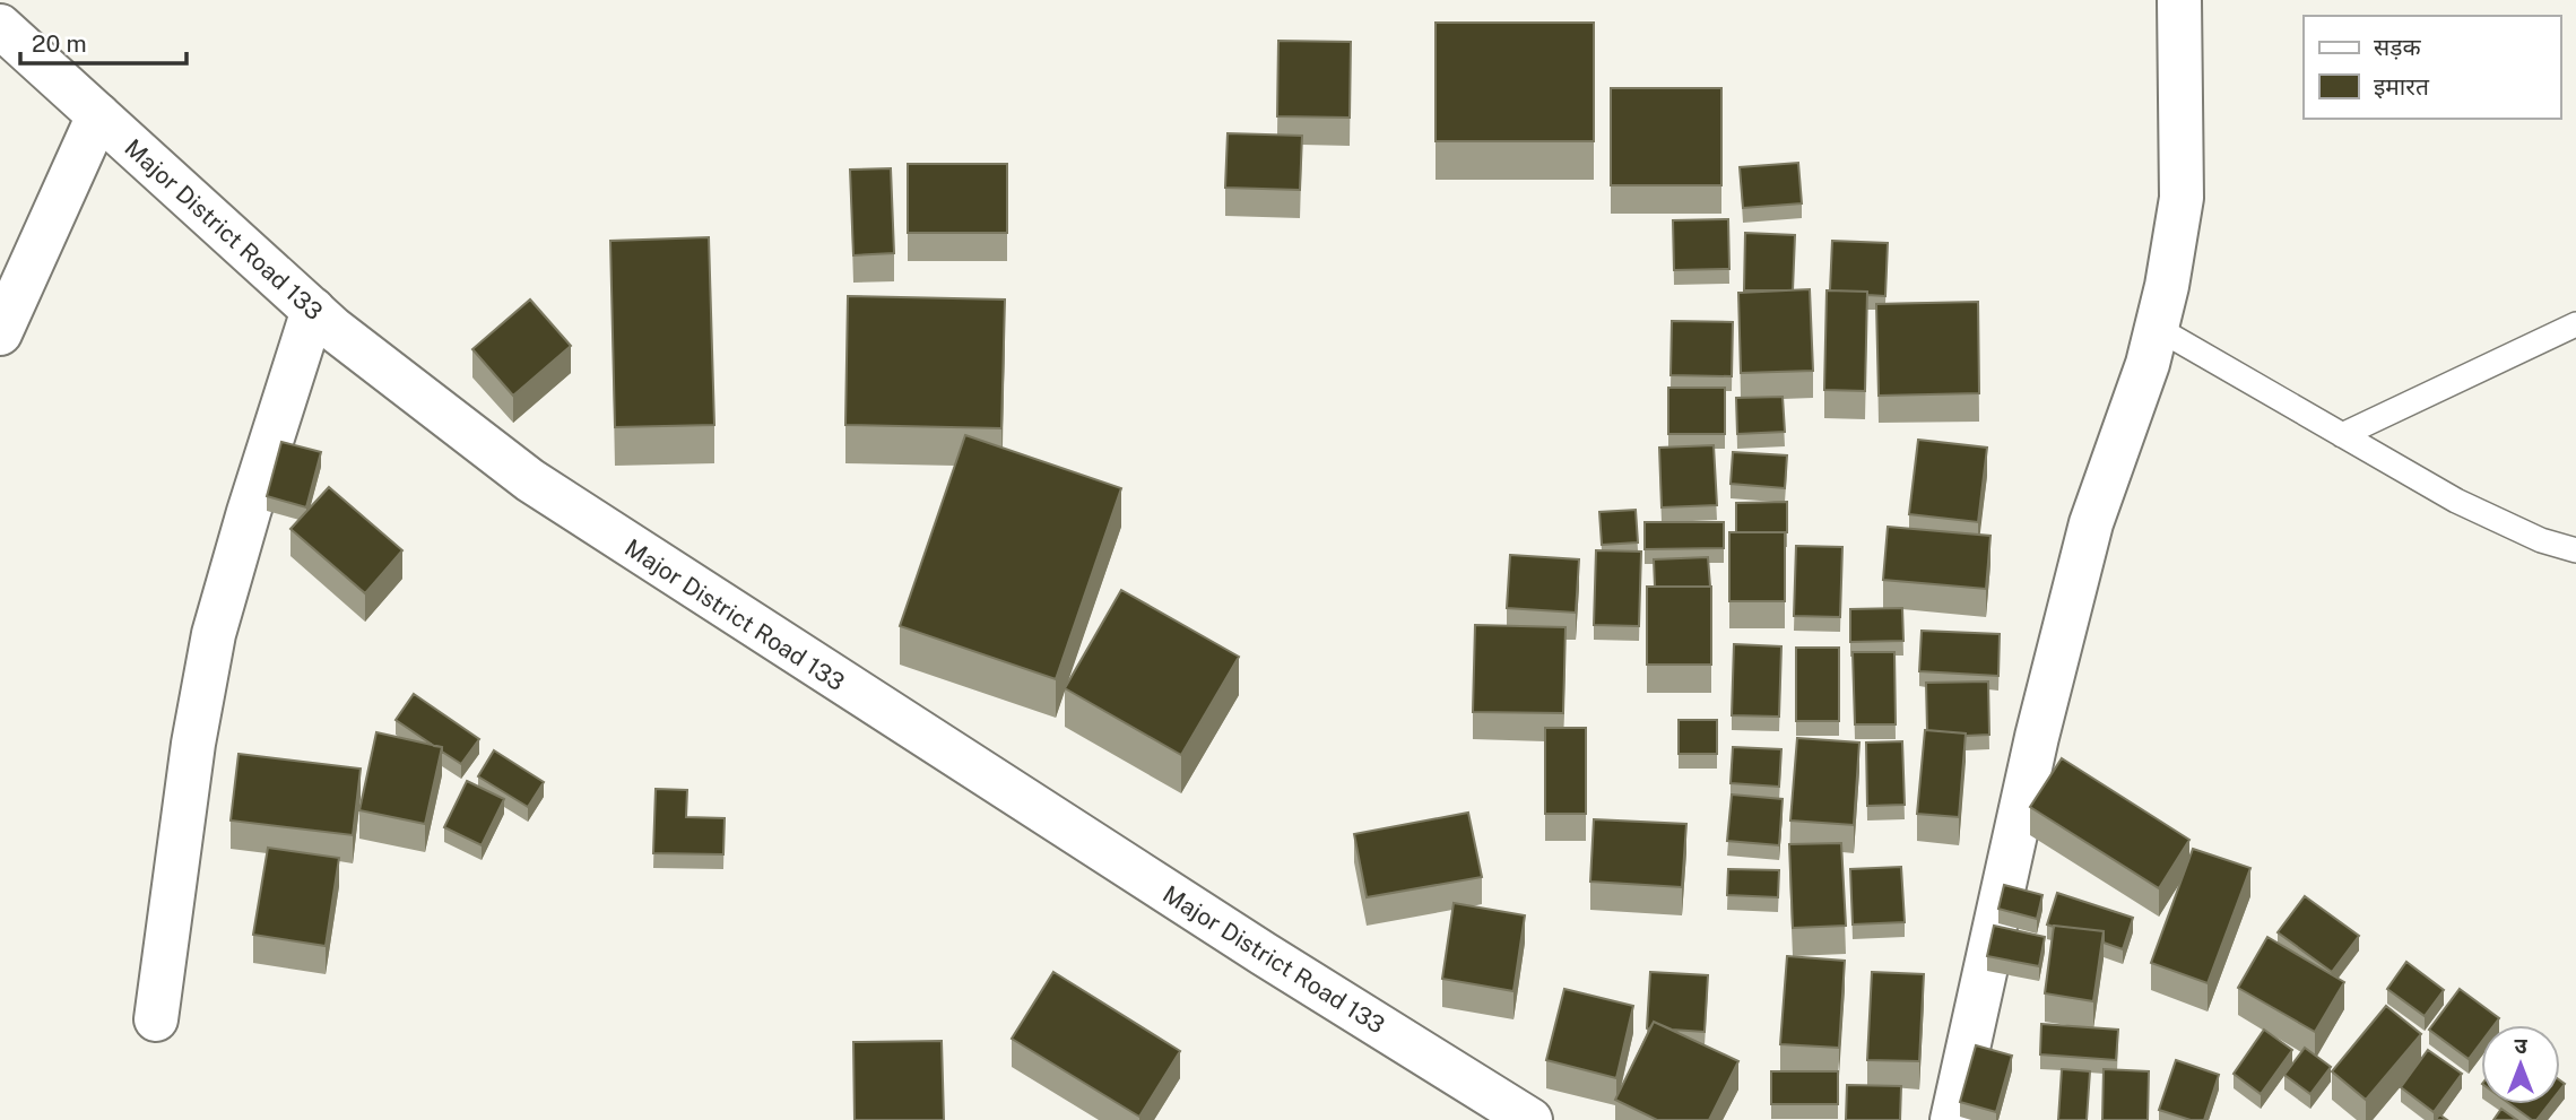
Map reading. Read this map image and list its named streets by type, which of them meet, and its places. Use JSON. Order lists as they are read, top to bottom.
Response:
{
  "streets": {
    "street": ["Major District Road 133"]
  },
  "legend": ["सड़क", "इमारत"],
  "scale_bar": "20 m",
  "north": "top"
}
